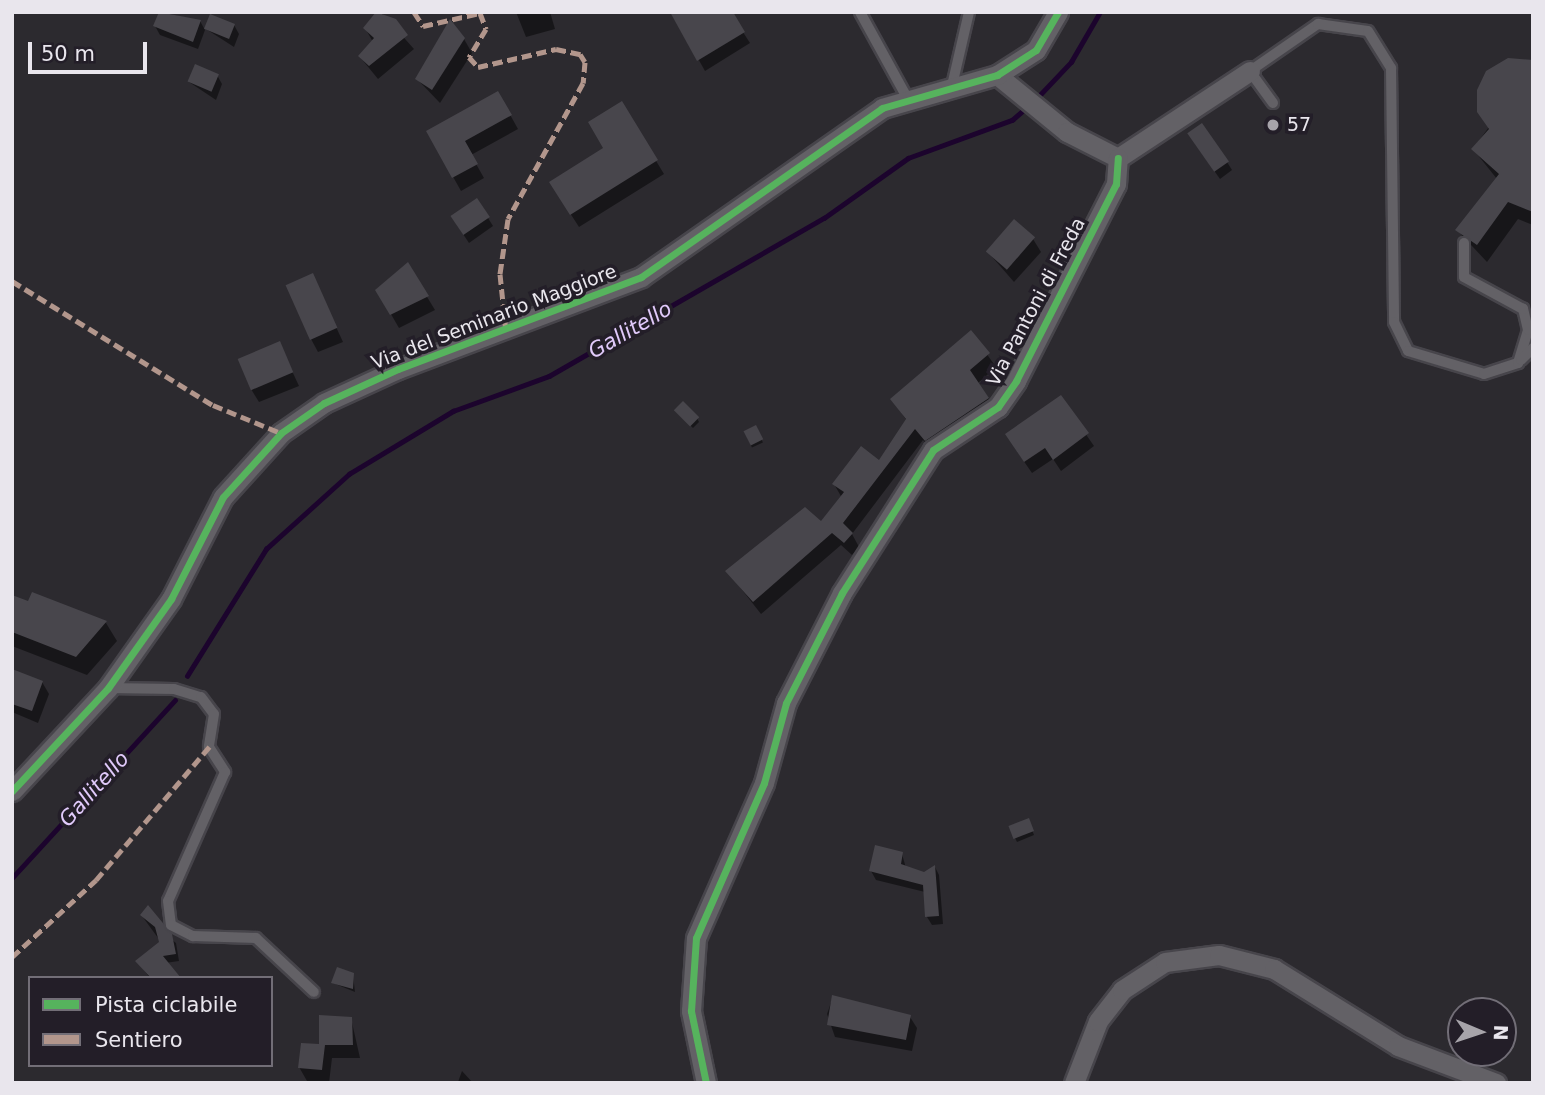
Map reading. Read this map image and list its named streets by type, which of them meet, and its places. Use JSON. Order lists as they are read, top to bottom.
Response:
{
  "streets": {
    "street": ["Via Pantoni di Freda", "Via del Seminario Maggiore"]
  },
  "water": ["Gallitello"],
  "places": ["57"],
  "legend": ["Pista ciclabile", "Sentiero"],
  "scale_bar": "50 m",
  "north": "right"
}
